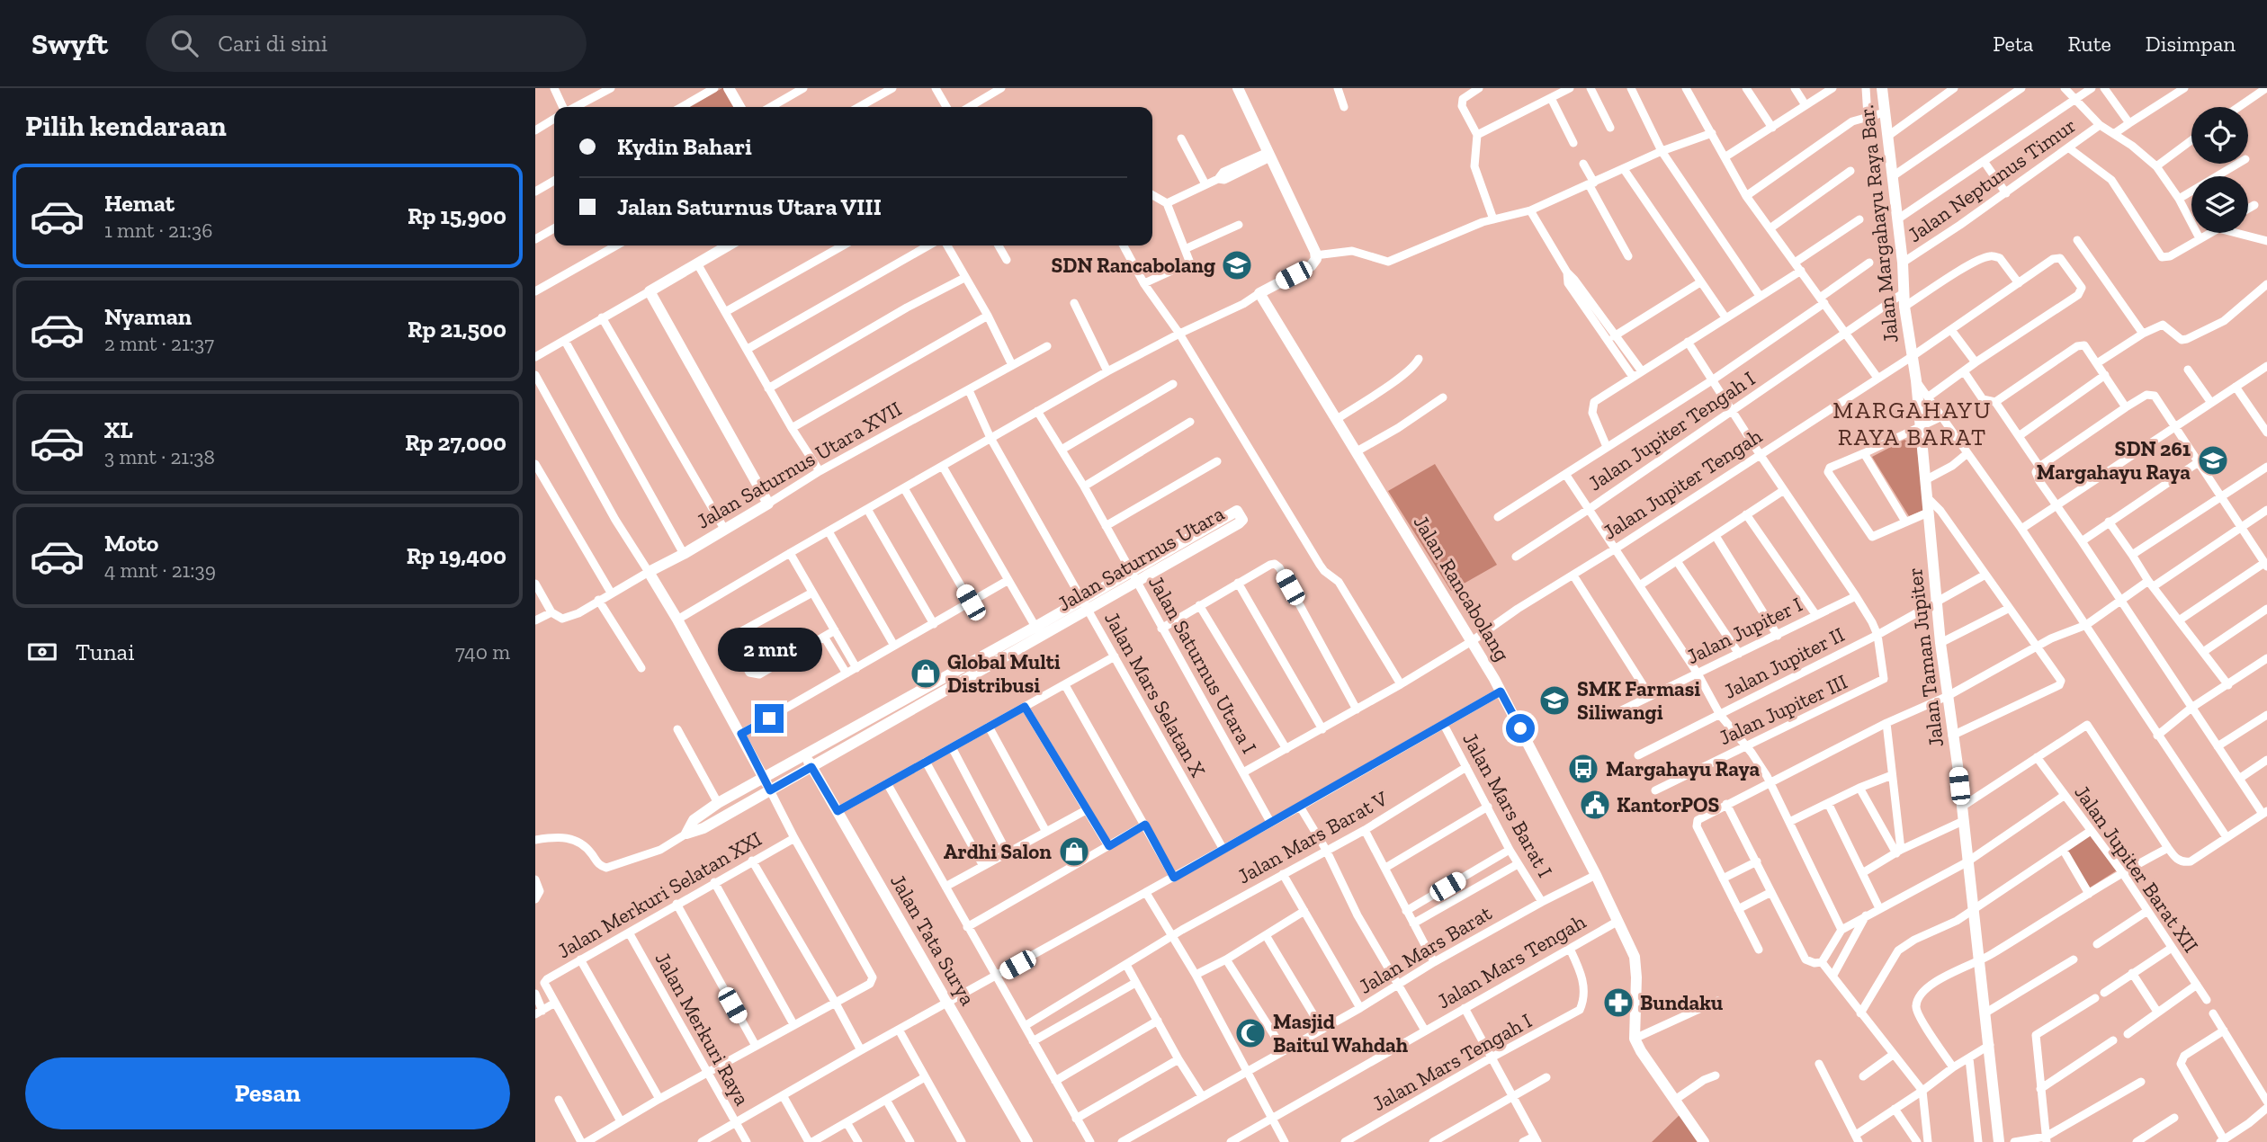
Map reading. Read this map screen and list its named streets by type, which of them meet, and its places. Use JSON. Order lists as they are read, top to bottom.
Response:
{
  "streets": {
    "street": [
      "Jalan Neptunus Timur",
      "Jalan Margahayu Raya Bar.",
      "Jalan Jupiter Tengah I",
      "Jalan Saturnus Utara XVII",
      "Jalan Jupiter Tengah",
      "Jalan Saturnus Utara",
      "Jalan Rancabolang",
      "Jalan Jupiter I",
      "Jalan Taman Jupiter",
      "Jalan Jupiter II",
      "Jalan Saturnus Utara I",
      "Jalan Mars Selatan X",
      "Jalan Jupiter III",
      "Jalan Mars Barat I",
      "Jalan Mars Barat V",
      "Jalan Jupiter Barat XII",
      "Jalan Merkuri Selatan XXI",
      "Jalan Tata Surya",
      "Jalan Mars Barat",
      "Jalan Mars Tengah",
      "Jalan Merkuri Raya",
      "Jalan Mars Tengah I"
    ]
  },
  "crossings": [
    ["Jalan Neptunus Timur", "Jalan Margahayu Raya Bar."],
    ["Jalan Margahayu Raya Bar.", "Jalan Jupiter Tengah I"],
    ["Jalan Margahayu Raya Bar.", "Jalan Jupiter Tengah"],
    ["Jalan Margahayu Raya Bar.", "Jalan Taman Jupiter"],
    ["Jalan Saturnus Utara XVII", "Jalan Mars Selatan X"],
    ["Jalan Jupiter Tengah", "Jalan Rancabolang"],
    ["Jalan Jupiter Tengah", "Jalan Taman Jupiter"],
    ["Jalan Jupiter Tengah", "Jalan Saturnus Utara I"],
    ["Jalan Saturnus Utara", "Jalan Saturnus Utara I"],
    ["Jalan Saturnus Utara", "Jalan Mars Selatan X"],
    ["Jalan Saturnus Utara", "Jalan Tata Surya"],
    ["Jalan Rancabolang", "Jalan Mars Barat"],
    ["Jalan Rancabolang", "Jalan Mars Tengah"],
    ["Jalan Taman Jupiter", "Jalan Jupiter II"],
    ["Jalan Jupiter II", "Jalan Jupiter III"],
    ["Jalan Mars Barat I", "Jalan Mars Barat V"],
    ["Jalan Mars Barat I", "Jalan Mars Barat"],
    ["Jalan Merkuri Selatan XXI", "Jalan Merkuri Raya"],
    ["Jalan Mars Tengah", "Jalan Mars Tengah I"]
  ],
  "districts": ["MARGAHAYU RAYA BARAT"],
  "places": {
    "school or university": ["SDN Rancabolang", "SDN 261 Margahayu Raya", "SMK Farmasi Siliwangi"],
    "shop": ["Global Multi Distribusi", "Ardhi Salon"],
    "bus stop": ["Margahayu Raya"],
    "public building": ["KantorPOS"],
    "pharmacy": ["Bundaku"],
    "mosque": ["Masjid Baitul Wahdah"]
  },
  "page": {
    "header": "Swyft",
    "search": "Cari di sini",
    "nav": ["Peta", "Rute", "Disimpan"],
    "heading": "Pilih kendaraan",
    "banner": ["Kydin Bahari", "Jalan Saturnus Utara VIII"],
    "list": [
      {
        "name": "Hemat",
        "note": "1 mnt · 21:36",
        "value": "Rp 15,900"
      },
      {
        "name": "Nyaman",
        "note": "2 mnt · 21:37",
        "value": "Rp 21,500"
      },
      {
        "name": "XL",
        "note": "3 mnt · 21:38",
        "value": "Rp 27,000"
      },
      {
        "name": "Moto",
        "note": "4 mnt · 21:39",
        "value": "Rp 19,400"
      }
    ],
    "pay": ["Tunai", "740 m"],
    "bubble": "2 mnt",
    "buttons": "Pesan"
  }
}
